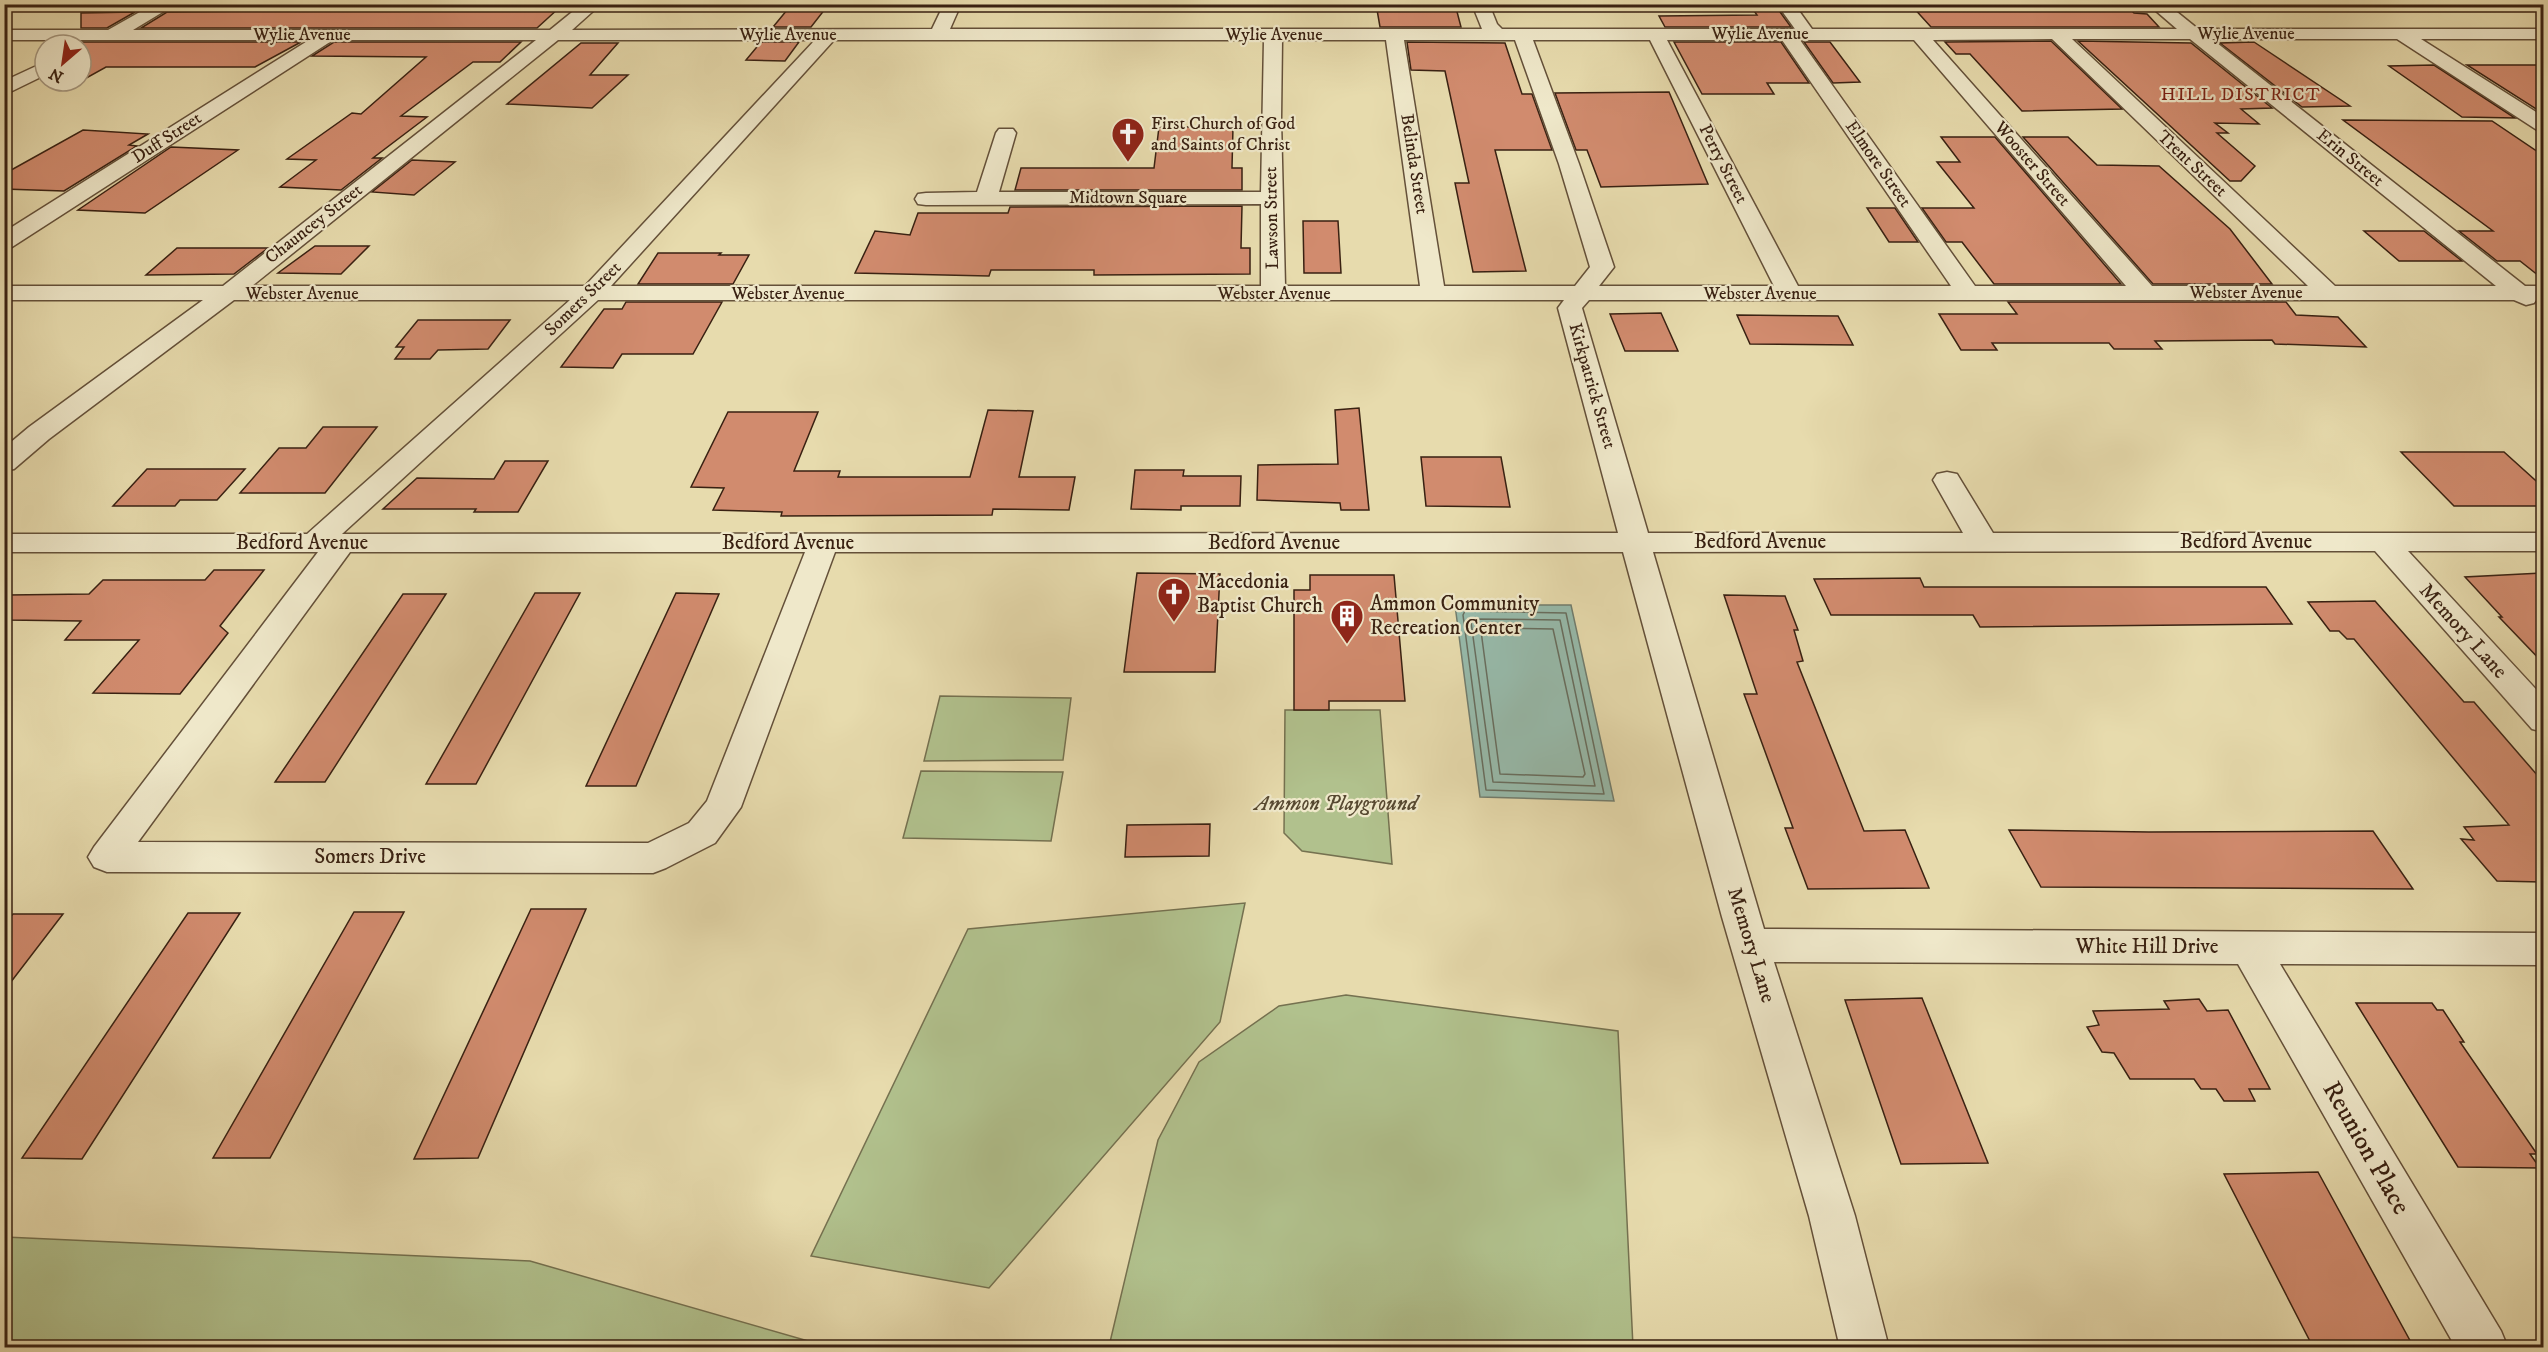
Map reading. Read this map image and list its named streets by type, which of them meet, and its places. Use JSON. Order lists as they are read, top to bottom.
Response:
{
  "streets": {
    "street": [
      "Wylie Avenue",
      "Duff Street",
      "Erin Street",
      "Belinda Street",
      "Perry Street",
      "Elmore Street",
      "Wooster Street",
      "Trent Street",
      "Midtown Square",
      "Lawson Street",
      "Chauncey Street",
      "Webster Avenue",
      "Somers Street",
      "Kirkpatrick Street",
      "Bedford Avenue",
      "Memory Lane",
      "Somers Drive",
      "White Hill Drive",
      "Reunion Place"
    ]
  },
  "crossings": [
    ["Wylie Avenue", "Duff Street"],
    ["Wylie Avenue", "Erin Street"],
    ["Wylie Avenue", "Belinda Street"],
    ["Wylie Avenue", "Perry Street"],
    ["Wylie Avenue", "Elmore Street"],
    ["Wylie Avenue", "Wooster Street"],
    ["Wylie Avenue", "Trent Street"],
    ["Wylie Avenue", "Lawson Street"],
    ["Wylie Avenue", "Chauncey Street"],
    ["Wylie Avenue", "Somers Street"],
    ["Wylie Avenue", "Kirkpatrick Street"],
    ["Erin Street", "Webster Avenue"],
    ["Belinda Street", "Webster Avenue"],
    ["Perry Street", "Webster Avenue"],
    ["Elmore Street", "Webster Avenue"],
    ["Wooster Street", "Webster Avenue"],
    ["Trent Street", "Webster Avenue"],
    ["Midtown Square", "Lawson Street"],
    ["Lawson Street", "Webster Avenue"],
    ["Chauncey Street", "Webster Avenue"],
    ["Webster Avenue", "Somers Street"],
    ["Webster Avenue", "Kirkpatrick Street"],
    ["Somers Street", "Bedford Avenue"],
    ["Somers Street", "Somers Drive"],
    ["Kirkpatrick Street", "Bedford Avenue"],
    ["Kirkpatrick Street", "Memory Lane"],
    ["Bedford Avenue", "Memory Lane"],
    ["Bedford Avenue", "Somers Drive"],
    ["Memory Lane", "White Hill Drive"],
    ["White Hill Drive", "Reunion Place"]
  ],
  "districts": ["HILL DISTRICT"],
  "parks": ["Ammon Playground"],
  "places": {
    "church": ["First Church of God and Saints of Christ", "Macedonia Baptist Church"],
    "building": ["Ammon Community Recreation Center"]
  },
  "north": "bottom left"
}
